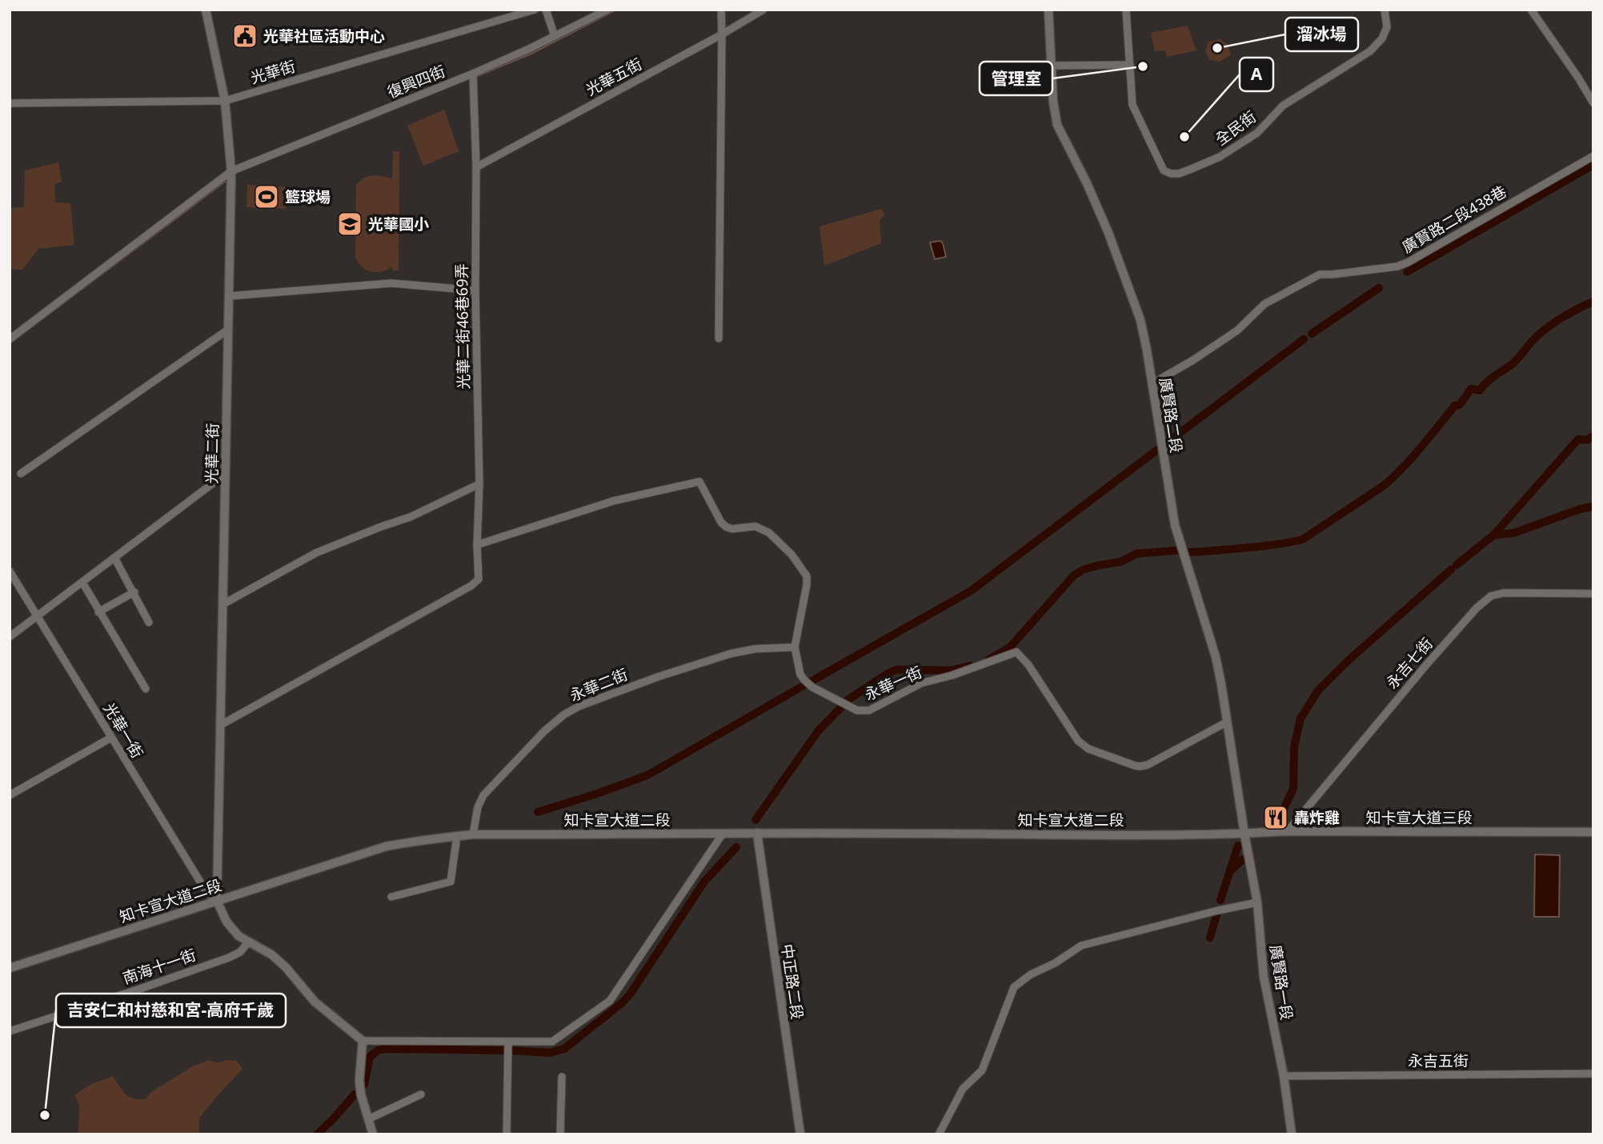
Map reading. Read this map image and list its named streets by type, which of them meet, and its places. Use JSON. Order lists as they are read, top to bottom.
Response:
{
  "streets": {
    "street": [
      "光華街",
      "光華五街",
      "復興四街",
      "全民街",
      "廣賢路二段438巷",
      "光華二街46巷69弄",
      "廣賢路二段",
      "光華二街",
      "永吉七街",
      "永華一街",
      "永華二街",
      "光華一街",
      "知卡宣大道三段",
      "知卡宣大道二段",
      "南海十一街",
      "中正路二段",
      "廣賢路一段",
      "永吉五街"
    ]
  },
  "crossings": [
    ["光華街", "光華二街"],
    ["光華五街", "光華二街46巷69弄"],
    ["復興四街", "光華二街46巷69弄"],
    ["復興四街", "光華二街"],
    ["廣賢路二段438巷", "廣賢路二段"],
    ["光華二街46巷69弄", "光華二街"],
    ["光華二街46巷69弄", "永華一街"],
    ["廣賢路二段", "永華一街"],
    ["廣賢路二段", "知卡宣大道三段"],
    ["廣賢路二段", "知卡宣大道二段"],
    ["廣賢路二段", "廣賢路一段"],
    ["光華二街", "光華一街"],
    ["光華二街", "知卡宣大道二段"],
    ["永吉七街", "知卡宣大道三段"],
    ["永華一街", "永華二街"],
    ["永華二街", "知卡宣大道二段"],
    ["光華一街", "知卡宣大道二段"],
    ["知卡宣大道三段", "知卡宣大道二段"],
    ["知卡宣大道三段", "廣賢路一段"],
    ["知卡宣大道二段", "中正路二段"],
    ["知卡宣大道二段", "廣賢路一段"],
    ["廣賢路一段", "永吉五街"]
  ],
  "places": {
    "public building": ["光華社區活動中心"],
    "other": [
      "溜冰場",
      "管理室",
      "A",
      "吉安仁和村慈和宮-高府千歲"
    ],
    "sports": ["籃球場"],
    "school or university": ["光華國小"],
    "restaurant": ["轟炸雞"]
  }
}
